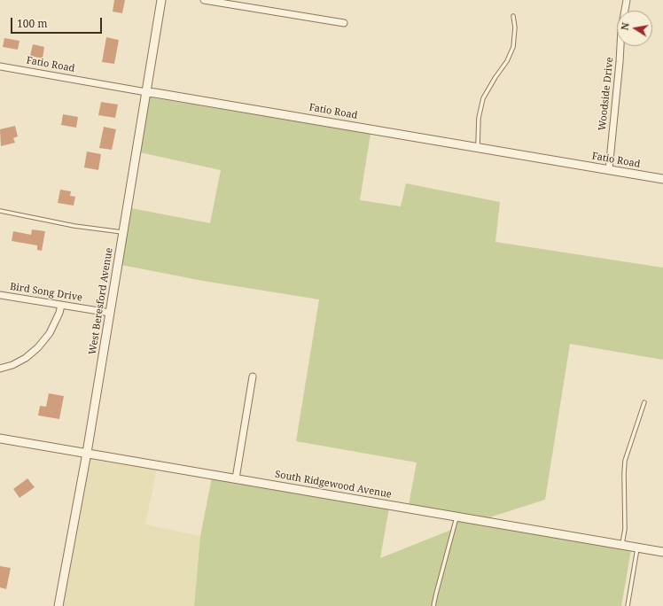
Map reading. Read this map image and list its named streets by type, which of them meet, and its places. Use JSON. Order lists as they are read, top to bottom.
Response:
{
  "streets": {
    "street": [
      "Fatio Road",
      "Woodside Drive",
      "Bird Song Drive",
      "West Beresford Avenue",
      "South Ridgewood Avenue"
    ]
  },
  "crossings": [
    ["Fatio Road", "Woodside Drive"],
    ["Fatio Road", "West Beresford Avenue"],
    ["Bird Song Drive", "West Beresford Avenue"],
    ["West Beresford Avenue", "South Ridgewood Avenue"]
  ],
  "scale_bar": "100 m",
  "north": "left"
}
